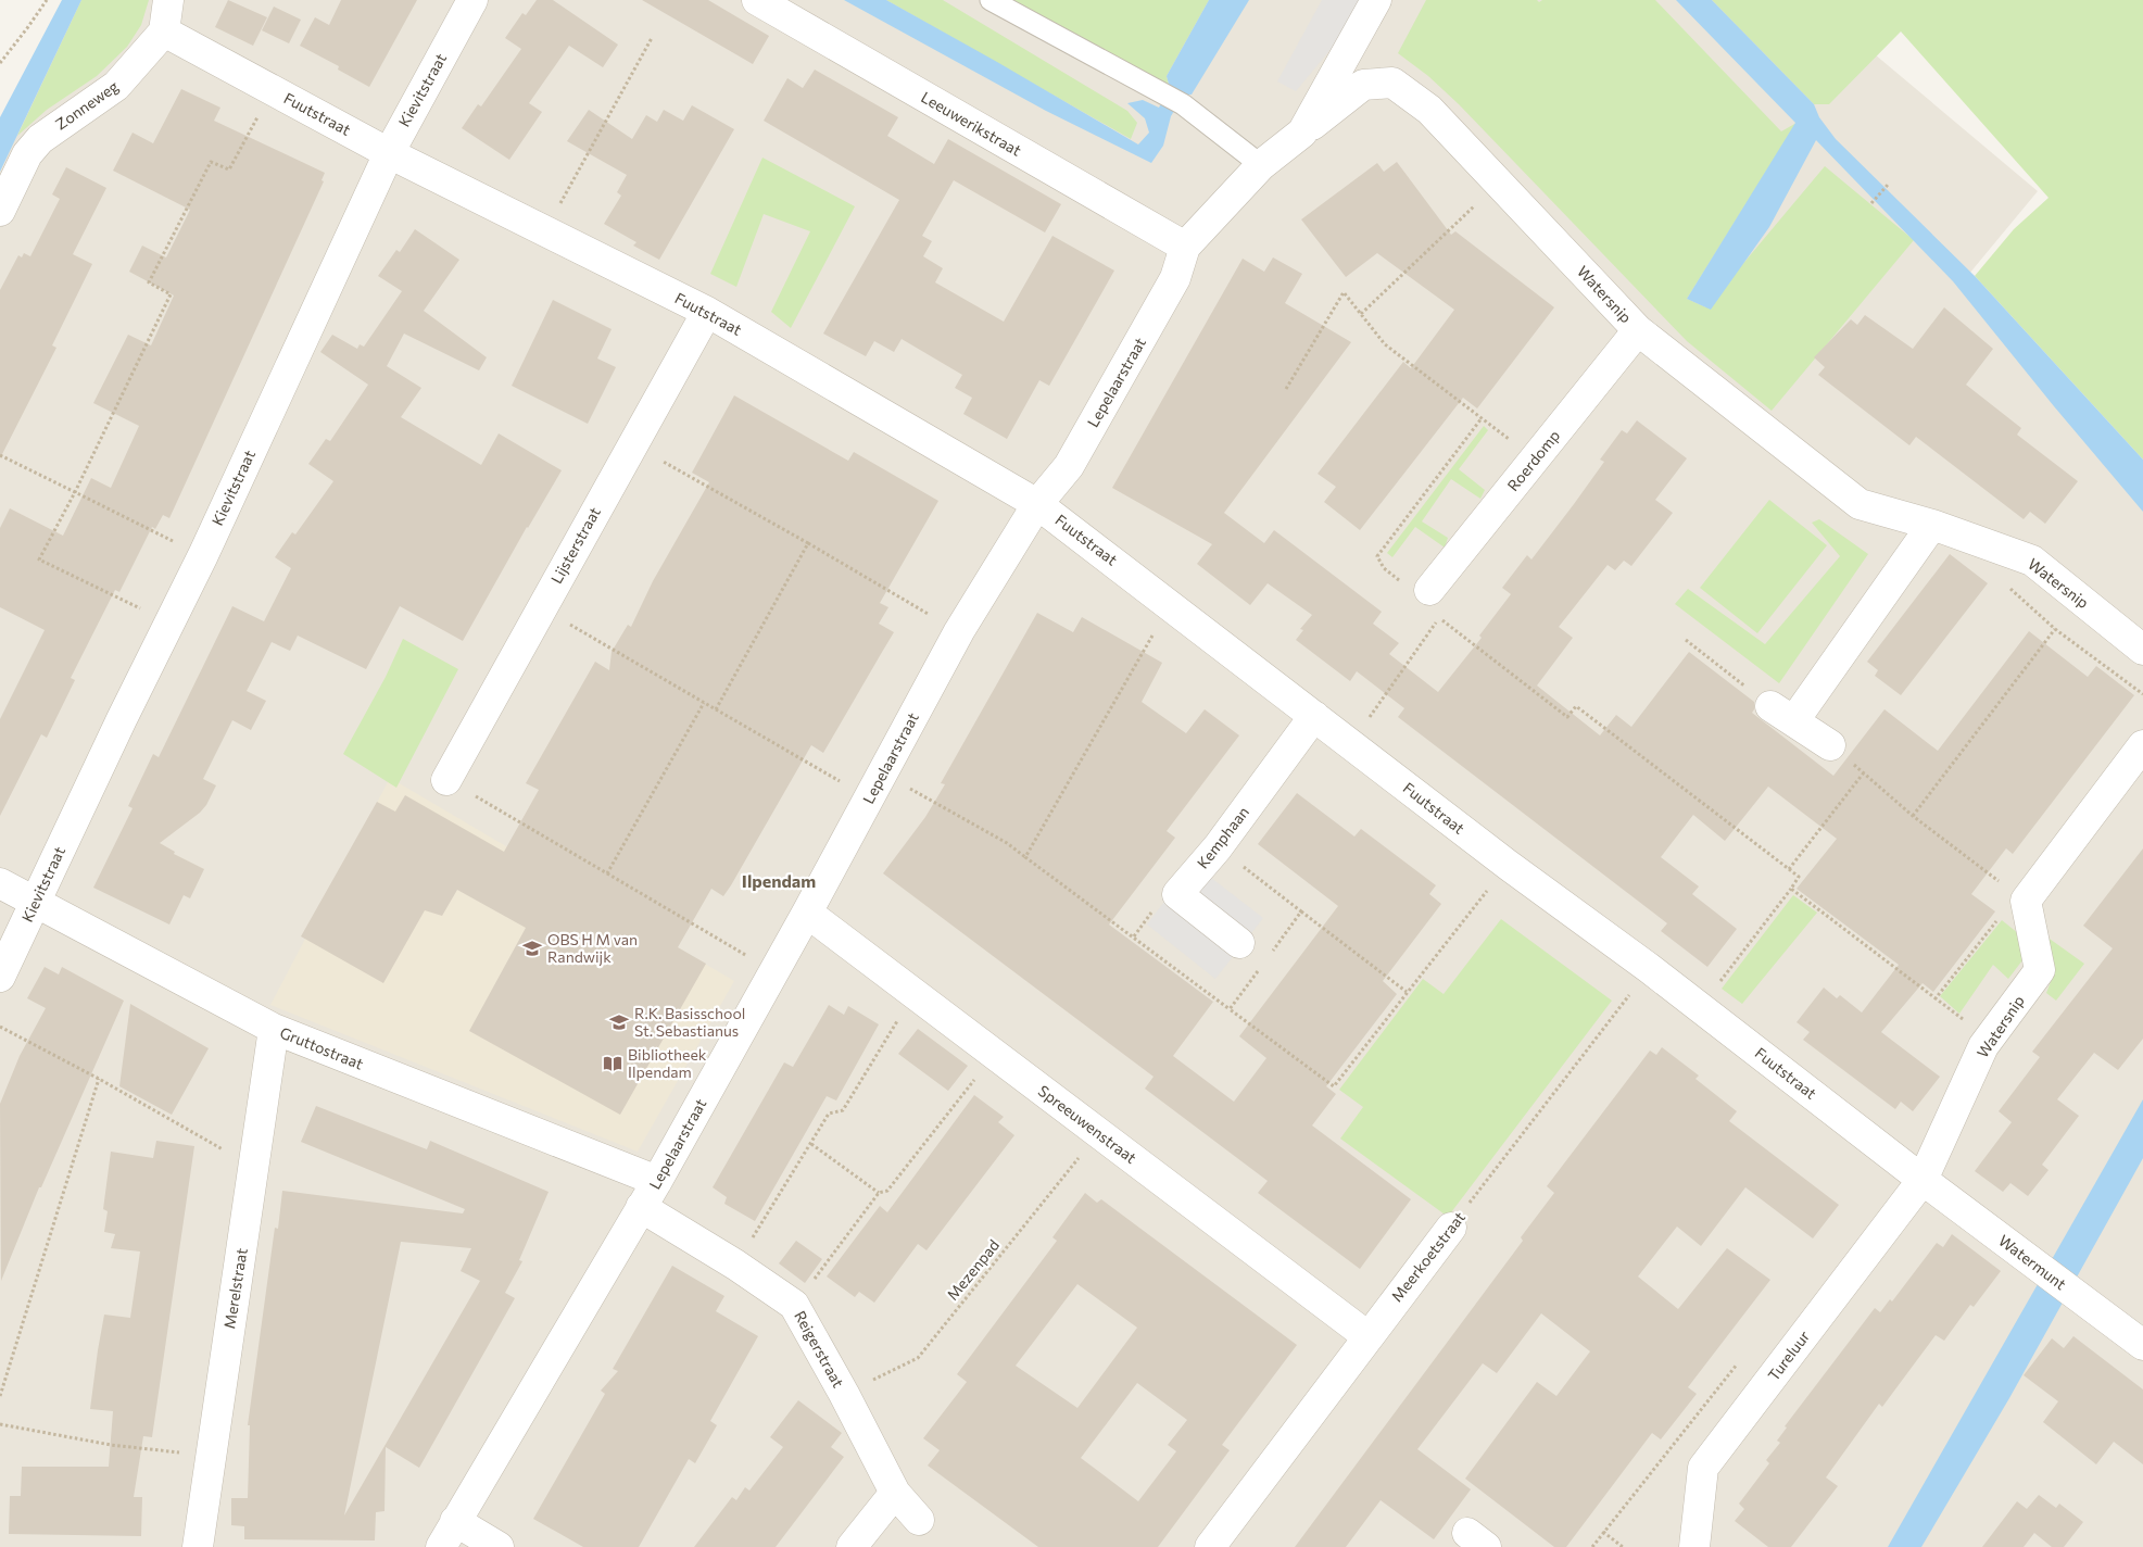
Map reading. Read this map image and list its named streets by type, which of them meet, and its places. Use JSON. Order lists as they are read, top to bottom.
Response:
{
  "streets": {
    "street": [
      "Kievitstraat",
      "Zonneweg",
      "Fuutstraat",
      "Leeuwerikstraat",
      "Watersnip",
      "Lepelaarstraat",
      "Roerdomp",
      "Lijsterstraat",
      "Kemphaan",
      "Gruttostraat",
      "Spreeuwenstraat",
      "Meerkoetstraat",
      "Watermunt",
      "Merelstraat",
      "Reigerstraat",
      "Tureluur"
    ],
    "path": ["Mezenpad"]
  },
  "crossings": [
    ["Kievitstraat", "Fuutstraat"],
    ["Kievitstraat", "Gruttostraat"],
    ["Zonneweg", "Fuutstraat"],
    ["Fuutstraat", "Watersnip"],
    ["Fuutstraat", "Lepelaarstraat"],
    ["Fuutstraat", "Lijsterstraat"],
    ["Fuutstraat", "Kemphaan"],
    ["Fuutstraat", "Meerkoetstraat"],
    ["Fuutstraat", "Watermunt"],
    ["Fuutstraat", "Tureluur"],
    ["Leeuwerikstraat", "Lepelaarstraat"],
    ["Watersnip", "Lepelaarstraat"],
    ["Watersnip", "Roerdomp"],
    ["Watersnip", "Watermunt"],
    ["Watersnip", "Tureluur"],
    ["Lepelaarstraat", "Gruttostraat"],
    ["Lepelaarstraat", "Spreeuwenstraat"],
    ["Lepelaarstraat", "Reigerstraat"],
    ["Gruttostraat", "Merelstraat"],
    ["Spreeuwenstraat", "Meerkoetstraat"],
    ["Spreeuwenstraat", "Mezenpad"],
    ["Watermunt", "Tureluur"],
    ["Mezenpad", "Reigerstraat"]
  ],
  "districts": ["Ilpendam"],
  "places": {
    "school or university": ["OBS H M van Randwijk", "R.K. Basisschool St. Sebastianus"],
    "library": ["Bibliotheek Ilpendam"]
  }
}
